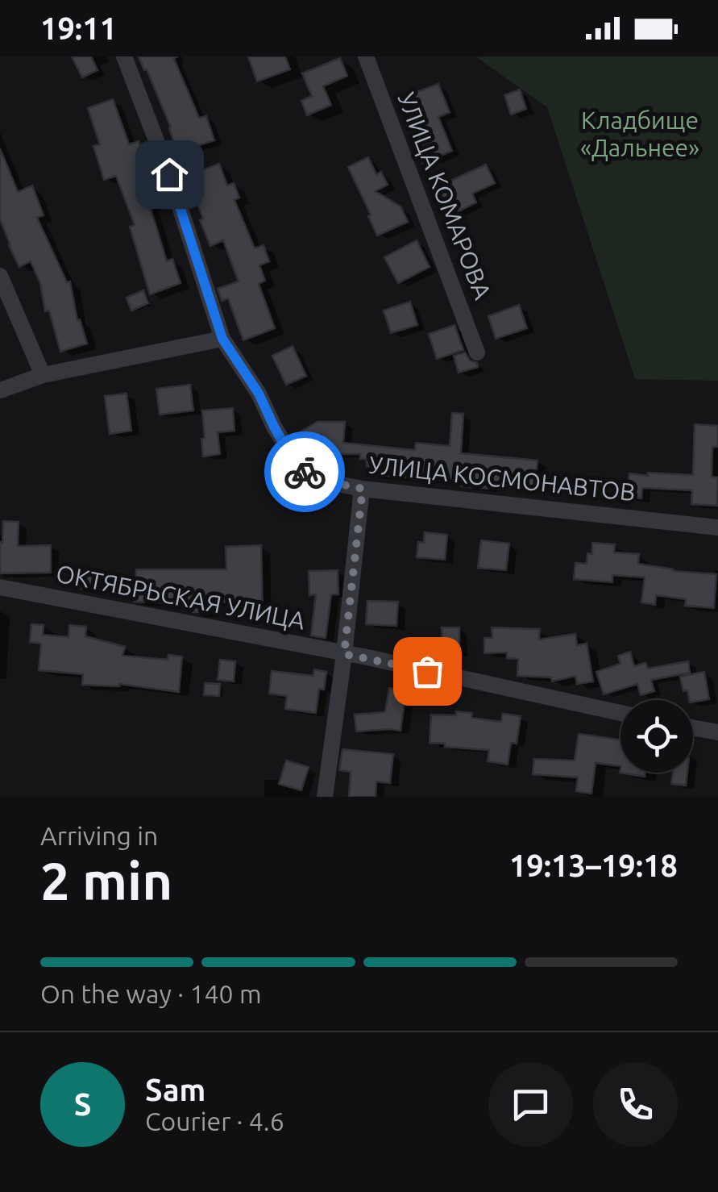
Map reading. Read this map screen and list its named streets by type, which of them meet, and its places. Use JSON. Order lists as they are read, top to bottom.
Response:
{
  "streets": {
    "street": ["УЛИЦА КОМАРОВА", "УЛИЦА КОСМОНАВТОВ", "ОКТЯБРЬСКАЯ УЛИЦА"]
  },
  "parks": ["Кладбище «Дальнее»"],
  "page": {
    "status": "19:11",
    "heading": ["2 min", "Arriving in", "19:13–19:18"],
    "panel": ["Sam", "Courier · 4.6"],
    "bar": "On the way · 140 m",
    "round": "S"
  }
}
